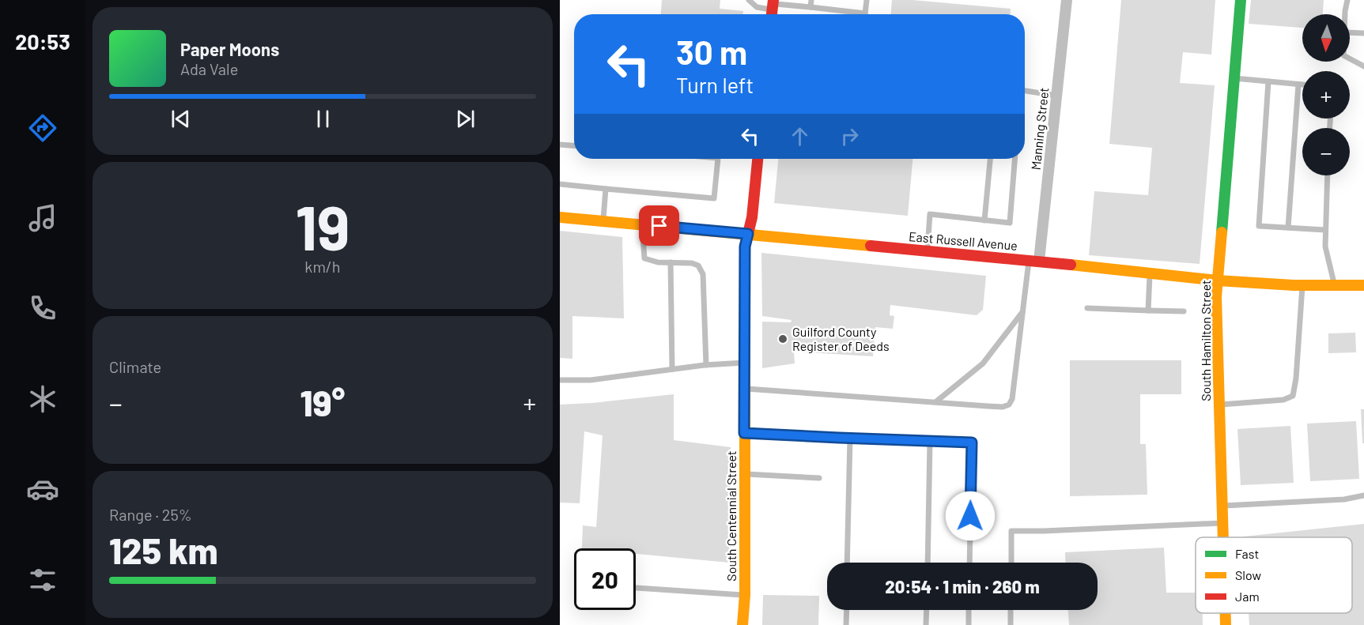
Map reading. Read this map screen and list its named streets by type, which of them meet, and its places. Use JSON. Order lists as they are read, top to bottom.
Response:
{
  "streets": {
    "street": [
      "Manning Street",
      "East Russell Avenue",
      "South Hamilton Street",
      "South Centennial Street"
    ]
  },
  "crossings": [
    ["Manning Street", "East Russell Avenue"],
    ["East Russell Avenue", "South Hamilton Street"],
    ["East Russell Avenue", "South Centennial Street"]
  ],
  "places": ["Guilford County Register of Deeds"],
  "legend": ["Fast", "Slow", "Jam"],
  "north": "bottom",
  "page": {
    "tabs": "20:53",
    "map_buttons": ["+", "−"],
    "turn": ["30 m", "Turn left"],
    "song": ["Paper Moons", "Ada Vale"],
    "tile": [
      ["19", "km/h"],
      "Climate",
      ["Range · 25%", "125 km"]
    ],
    "heat": ["−", "19°", "+"],
    "limit": "20",
    "trip": "20:54 · 1 min · 260 m"
  }
}
